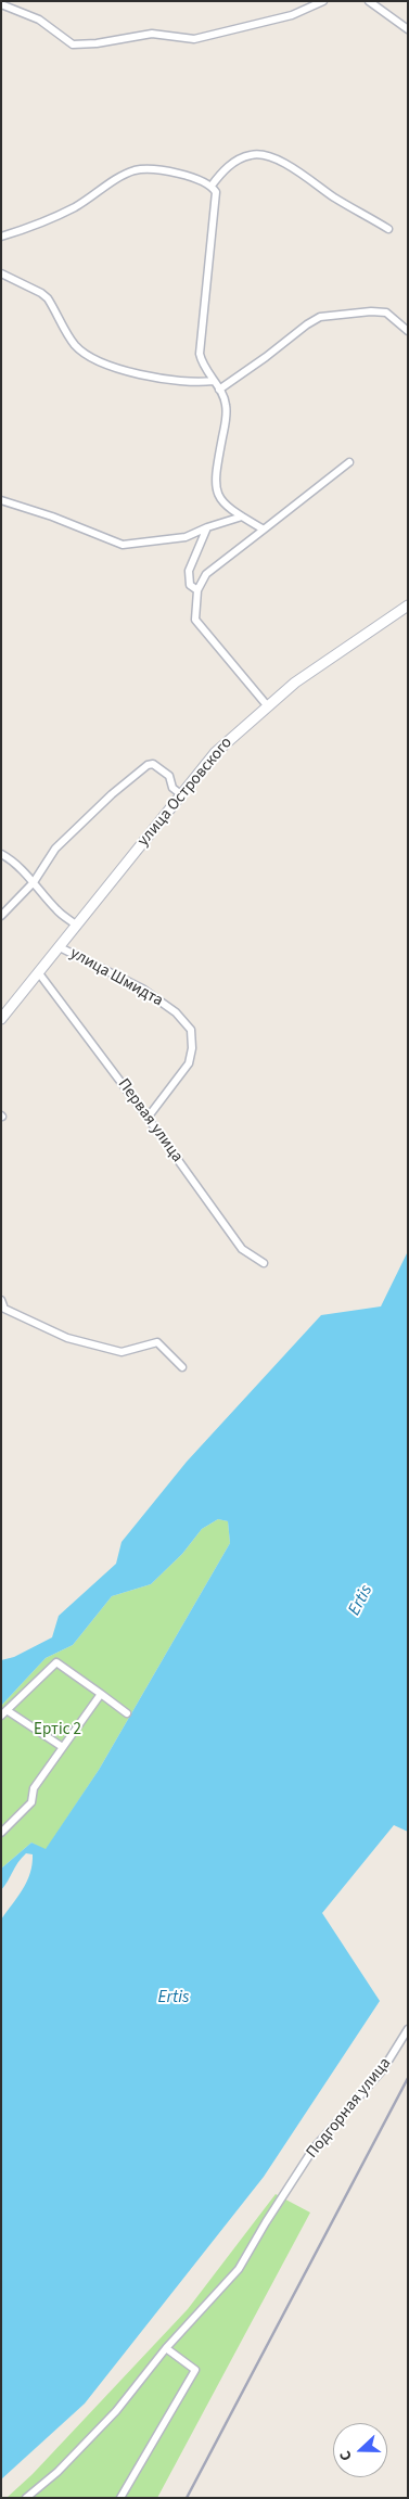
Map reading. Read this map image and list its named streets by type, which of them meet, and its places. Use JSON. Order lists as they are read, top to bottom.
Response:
{
  "streets": {
    "main road": ["улица Островского"],
    "street": ["улица Шмидта", "Первая улица", "Подгорная улица"]
  },
  "crossings": [
    ["улица Островского", "улица Шмидта"],
    ["улица Островского", "Первая улица"],
    ["улица Шмидта", "Первая улица"]
  ],
  "water": ["Ertis"],
  "parks": ["Ертіс 2"],
  "north": "left"
}
